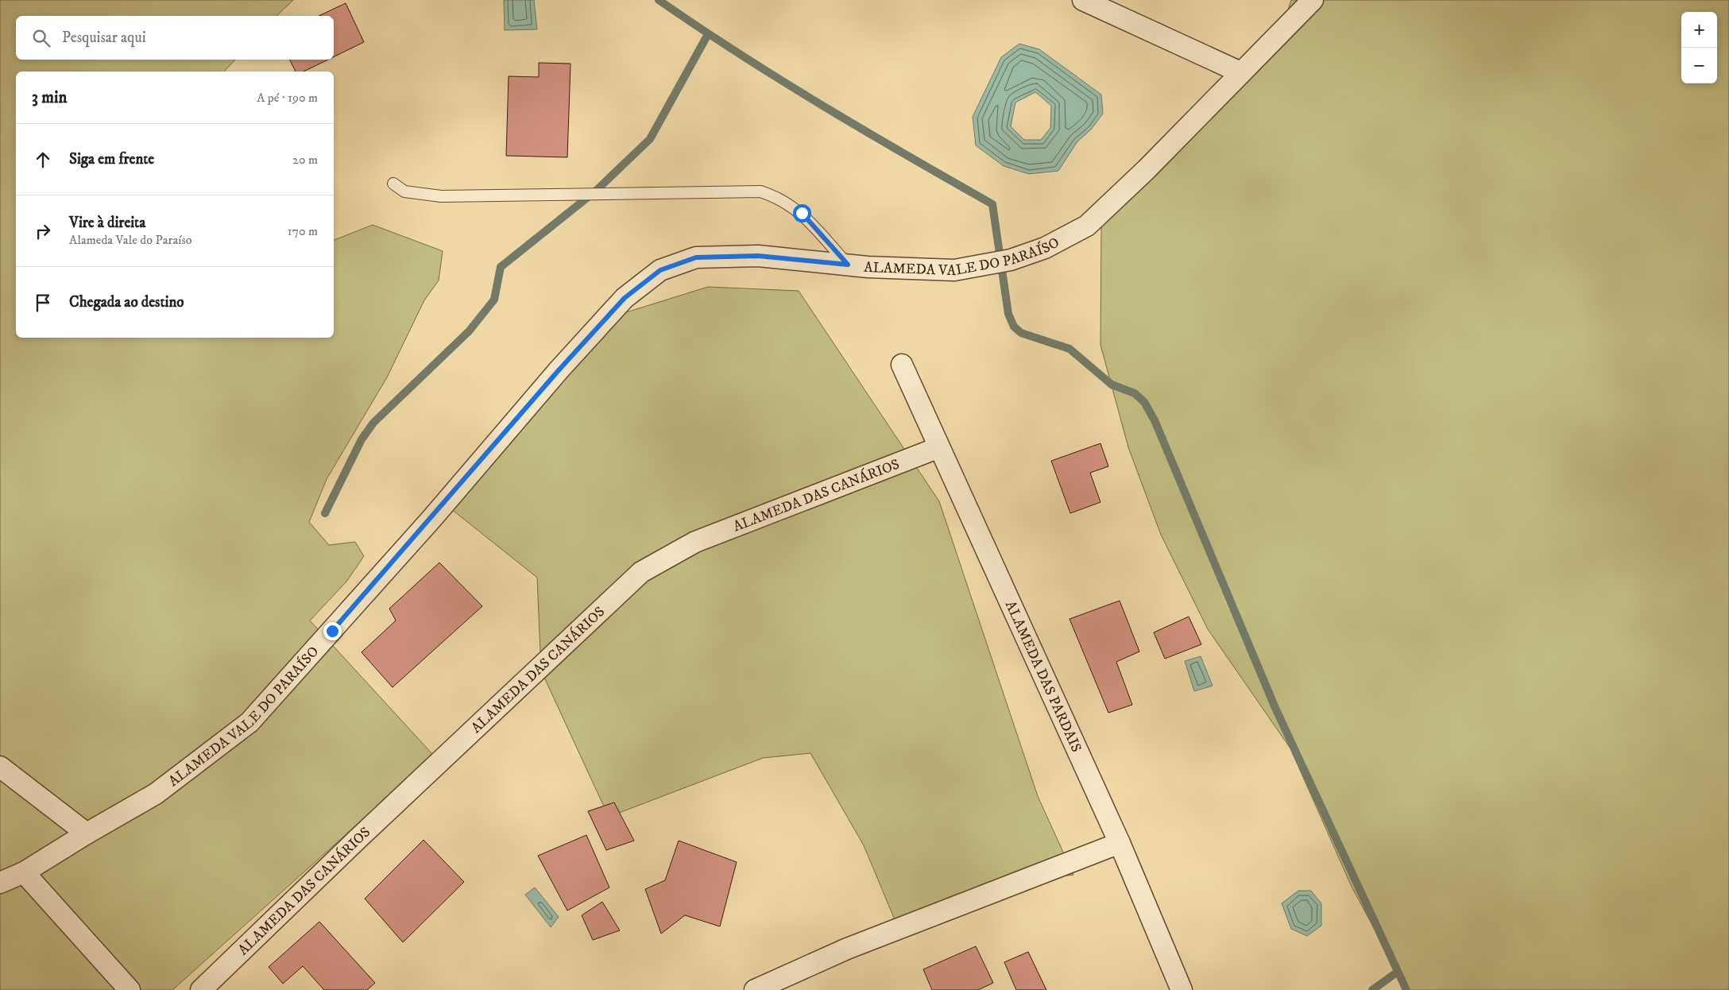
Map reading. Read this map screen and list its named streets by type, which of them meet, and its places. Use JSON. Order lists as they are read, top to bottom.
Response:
{
  "streets": {
    "street": ["ALAMEDA VALE DO PARAÍSO", "ALAMEDA DAS CANÁRIOS", "ALAMEDA DAS PARDAIS"]
  },
  "crossings": [
    ["ALAMEDA DAS CANÁRIOS", "ALAMEDA DAS PARDAIS"]
  ],
  "page": {
    "map_buttons": ["+", "−"],
    "search": "Pesquisar aqui",
    "heading": ["3 min", "A pé · 190 m"],
    "list": [
      ["Siga em frente", "20 m"],
      ["Vire à direita", "Alameda Vale do Paraíso", "170 m"],
      "Chegada ao destino"
    ]
  }
}
